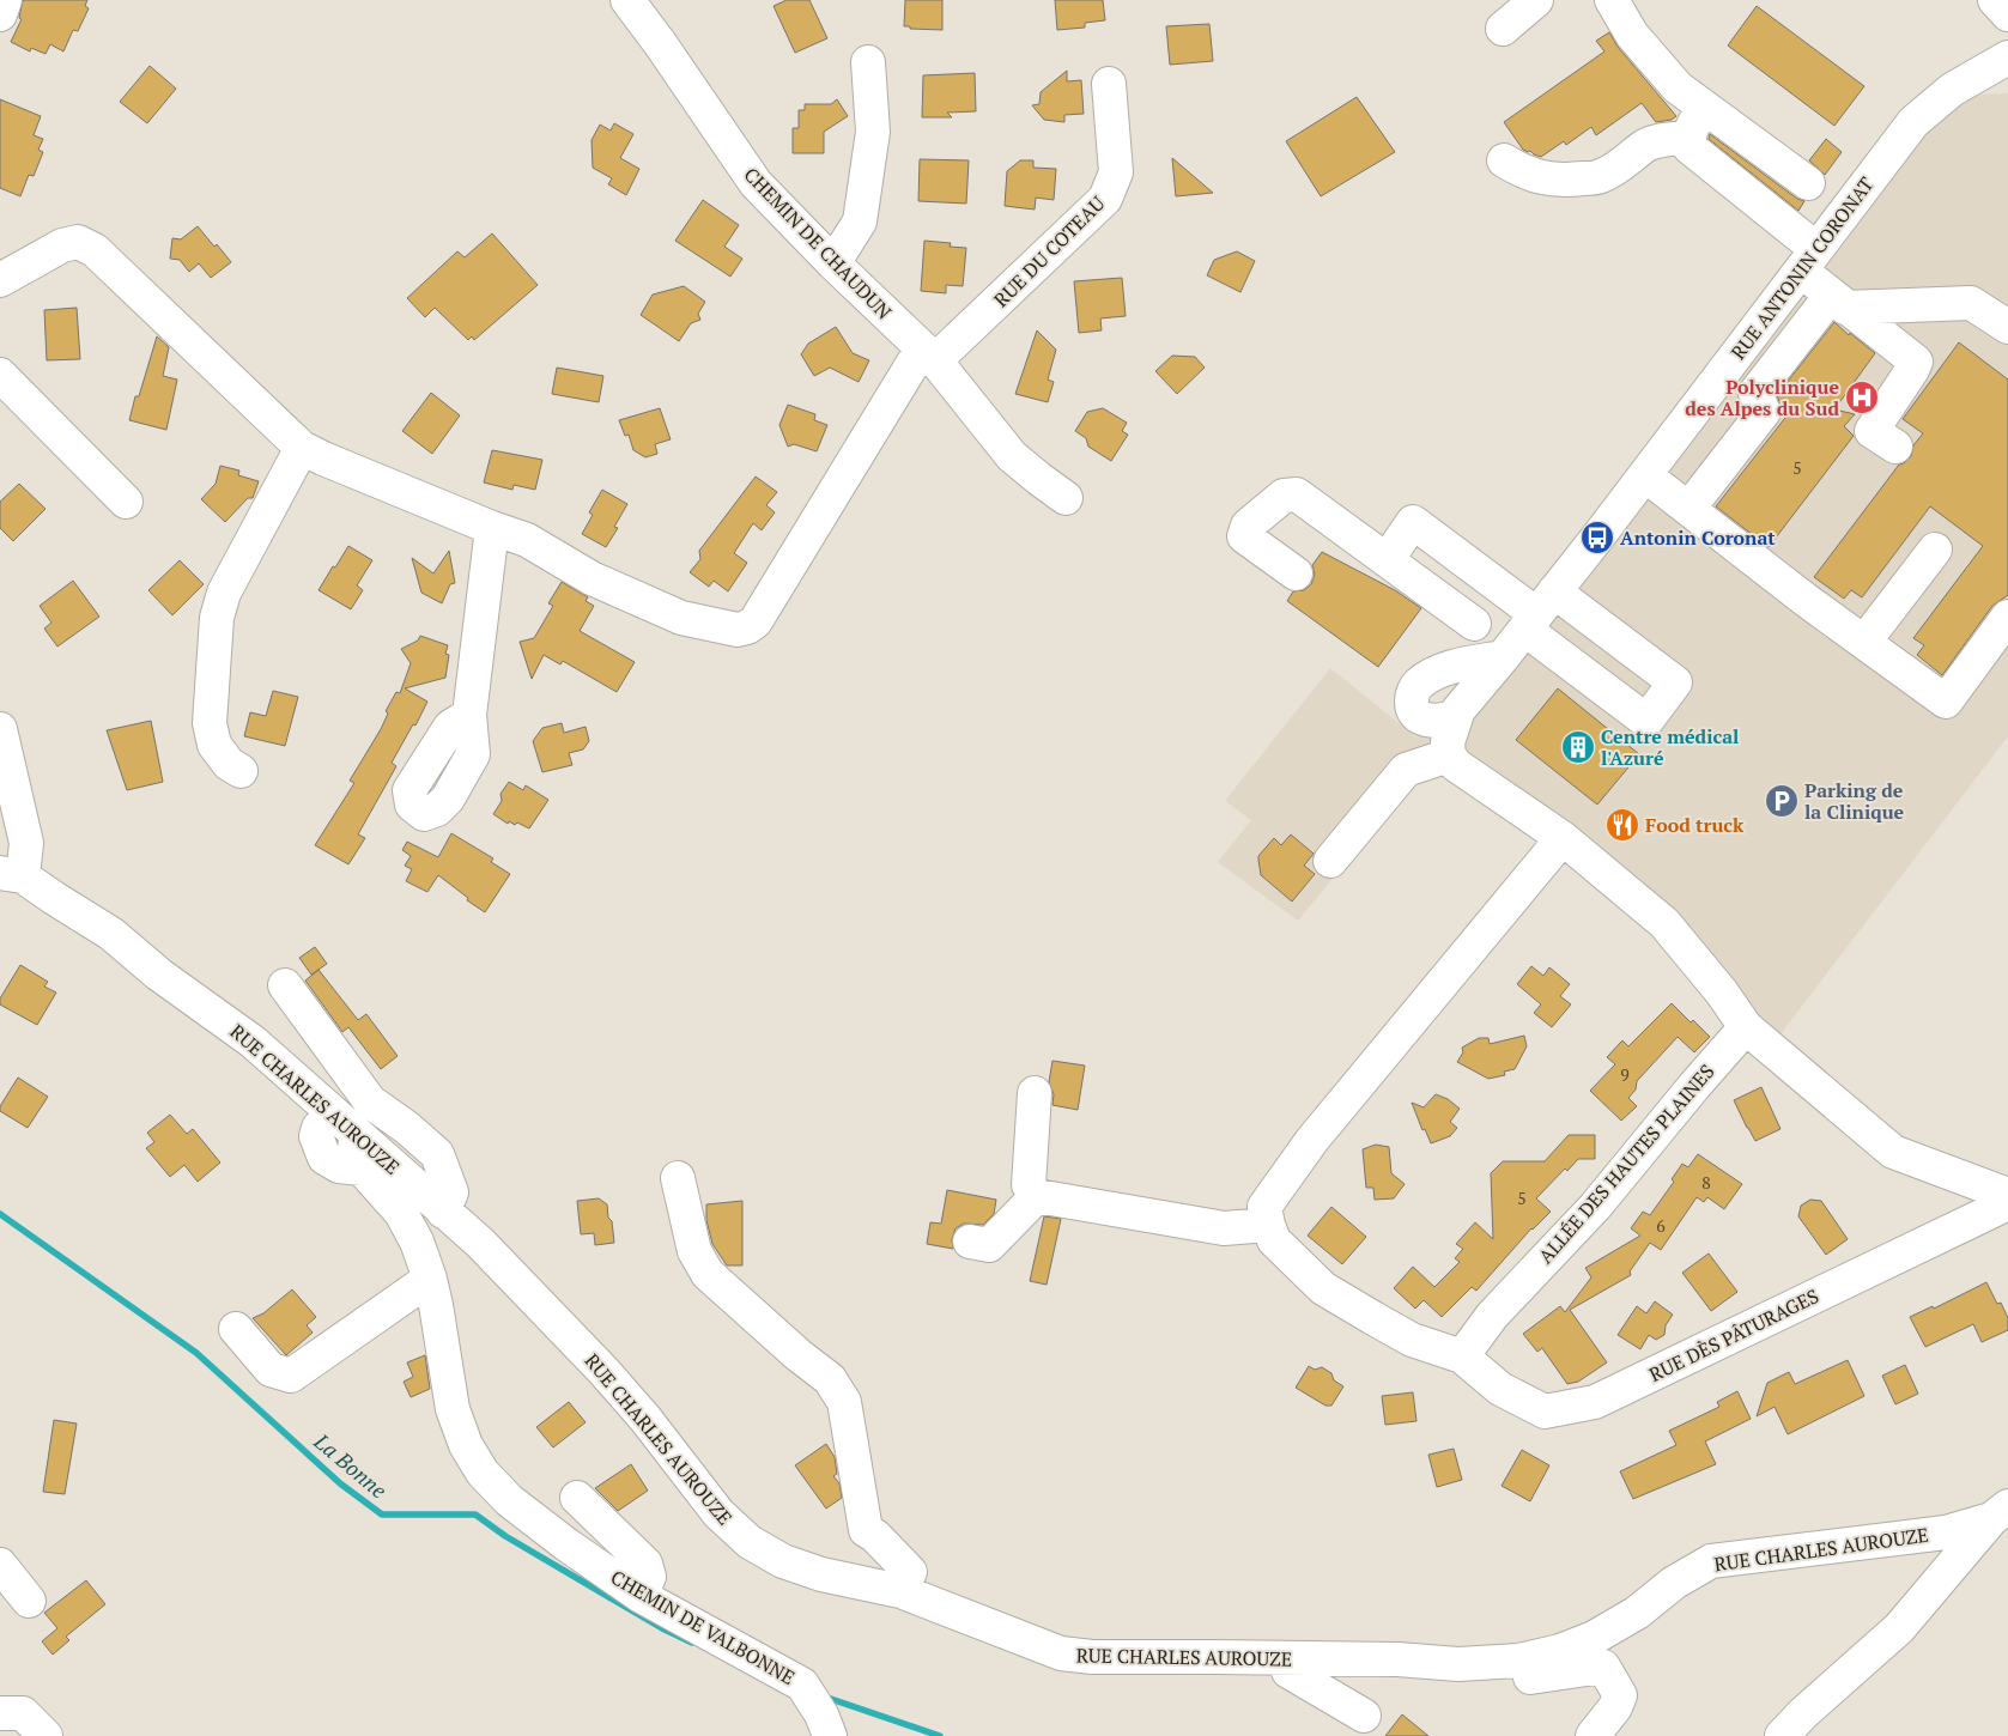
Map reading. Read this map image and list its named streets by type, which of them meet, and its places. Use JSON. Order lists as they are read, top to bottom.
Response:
{
  "streets": {
    "street": [
      "CHEMIN DE CHAUDUN",
      "RUE DU COTEAU",
      "RUE ANTONIN CORONAT",
      "RUE CHARLES AUROUZE",
      "ALLÉE DES HAUTES PLAINES",
      "RUE DÈS PÂTURAGES",
      "CHEMIN DE VALBONNE"
    ]
  },
  "crossings": [
    ["CHEMIN DE CHAUDUN", "RUE DU COTEAU"],
    ["RUE CHARLES AUROUZE", "CHEMIN DE VALBONNE"],
    ["ALLÉE DES HAUTES PLAINES", "RUE DÈS PÂTURAGES"]
  ],
  "water": ["La Bonne"],
  "places": {
    "hospital": ["Polyclinique des Alpes du Sud"],
    "bus stop": ["Antonin Coronat"],
    "building": ["Centre médical l'Azuré"],
    "parking": ["Parking de la Clinique"],
    "restaurant": ["Food truck"]
  },
  "house_numbers": [
    "5",
    "9",
    "8",
    "5",
    "6"
  ]
}
